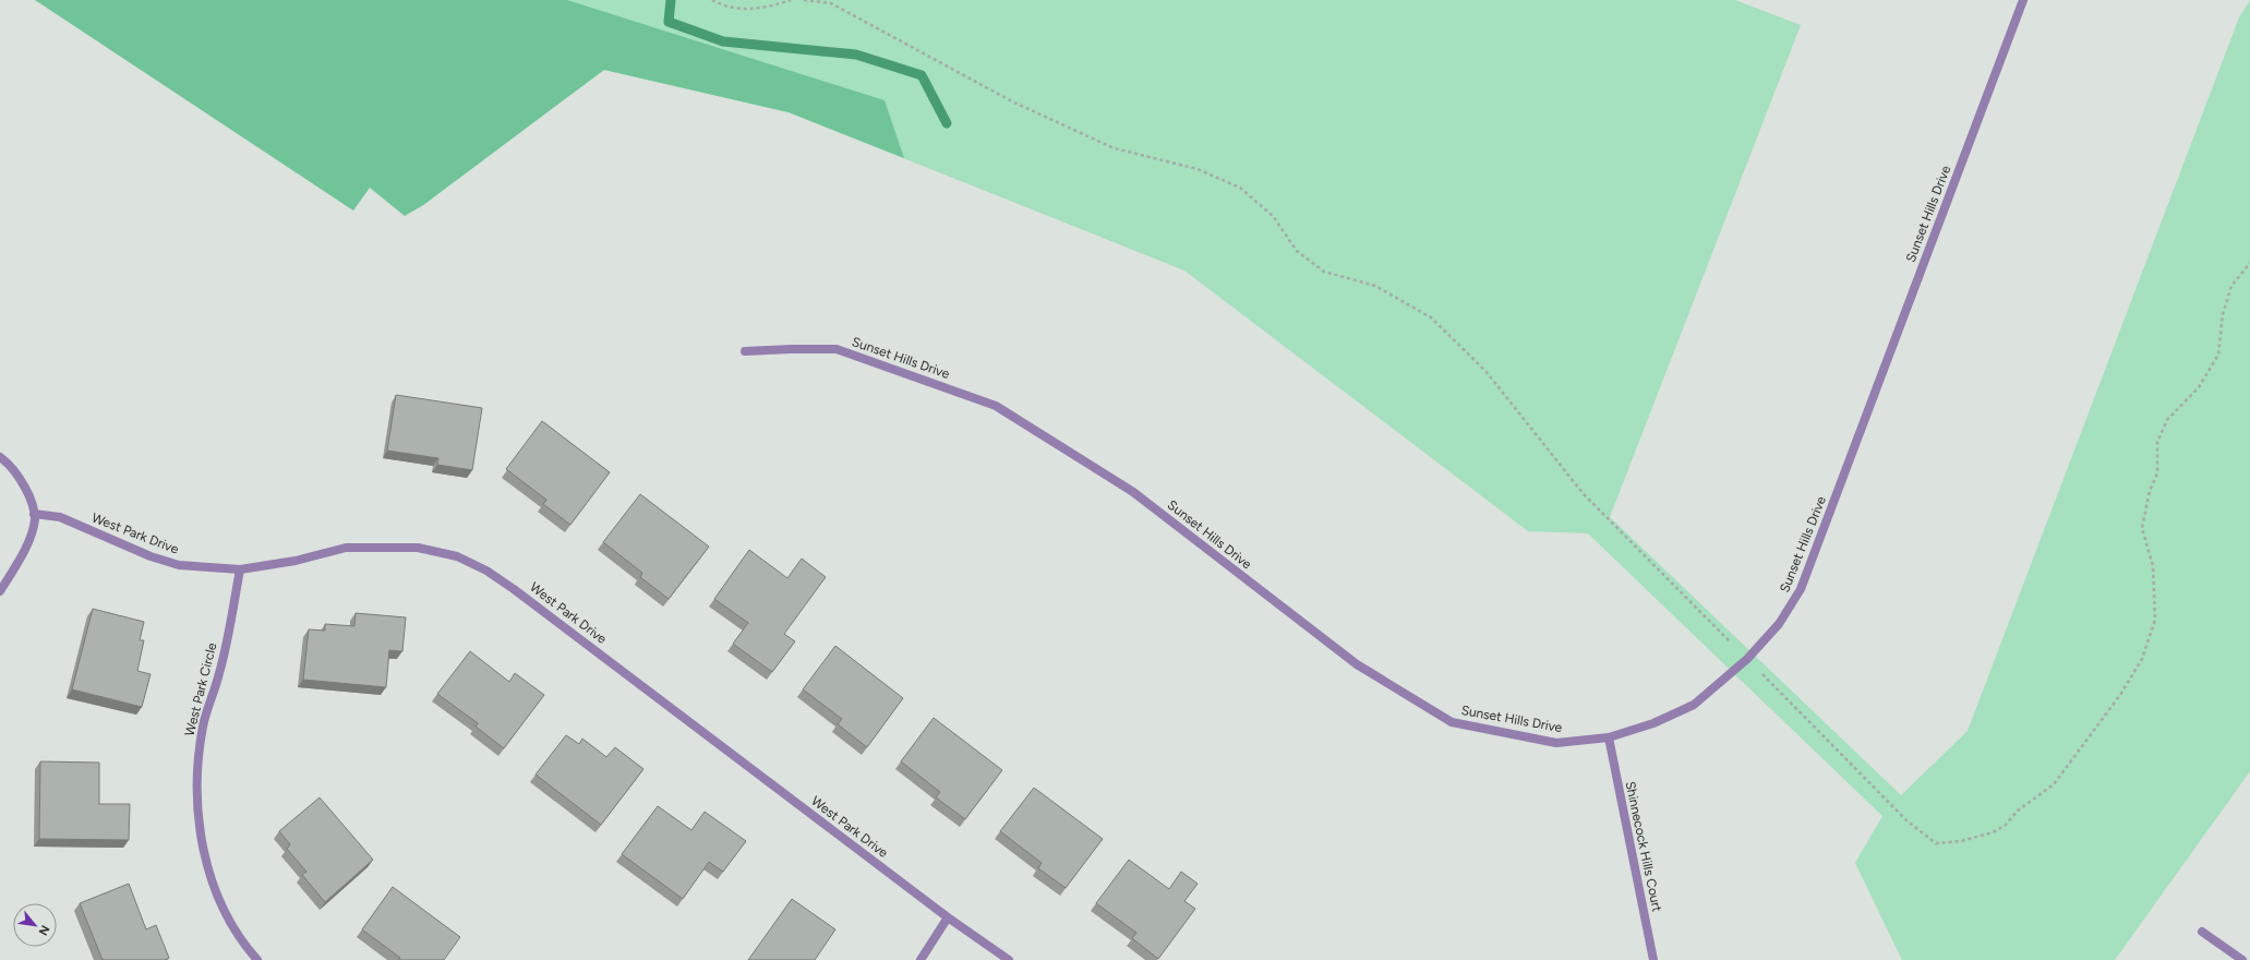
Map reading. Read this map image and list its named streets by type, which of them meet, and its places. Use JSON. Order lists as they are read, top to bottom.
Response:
{
  "streets": {
    "street": [
      "Sunset Hills Drive",
      "West Park Drive",
      "West Park Circle",
      "Shinnecock Hills Court"
    ]
  },
  "crossings": [
    ["Sunset Hills Drive", "Shinnecock Hills Court"],
    ["West Park Drive", "West Park Circle"]
  ],
  "north": "bottom right"
}
